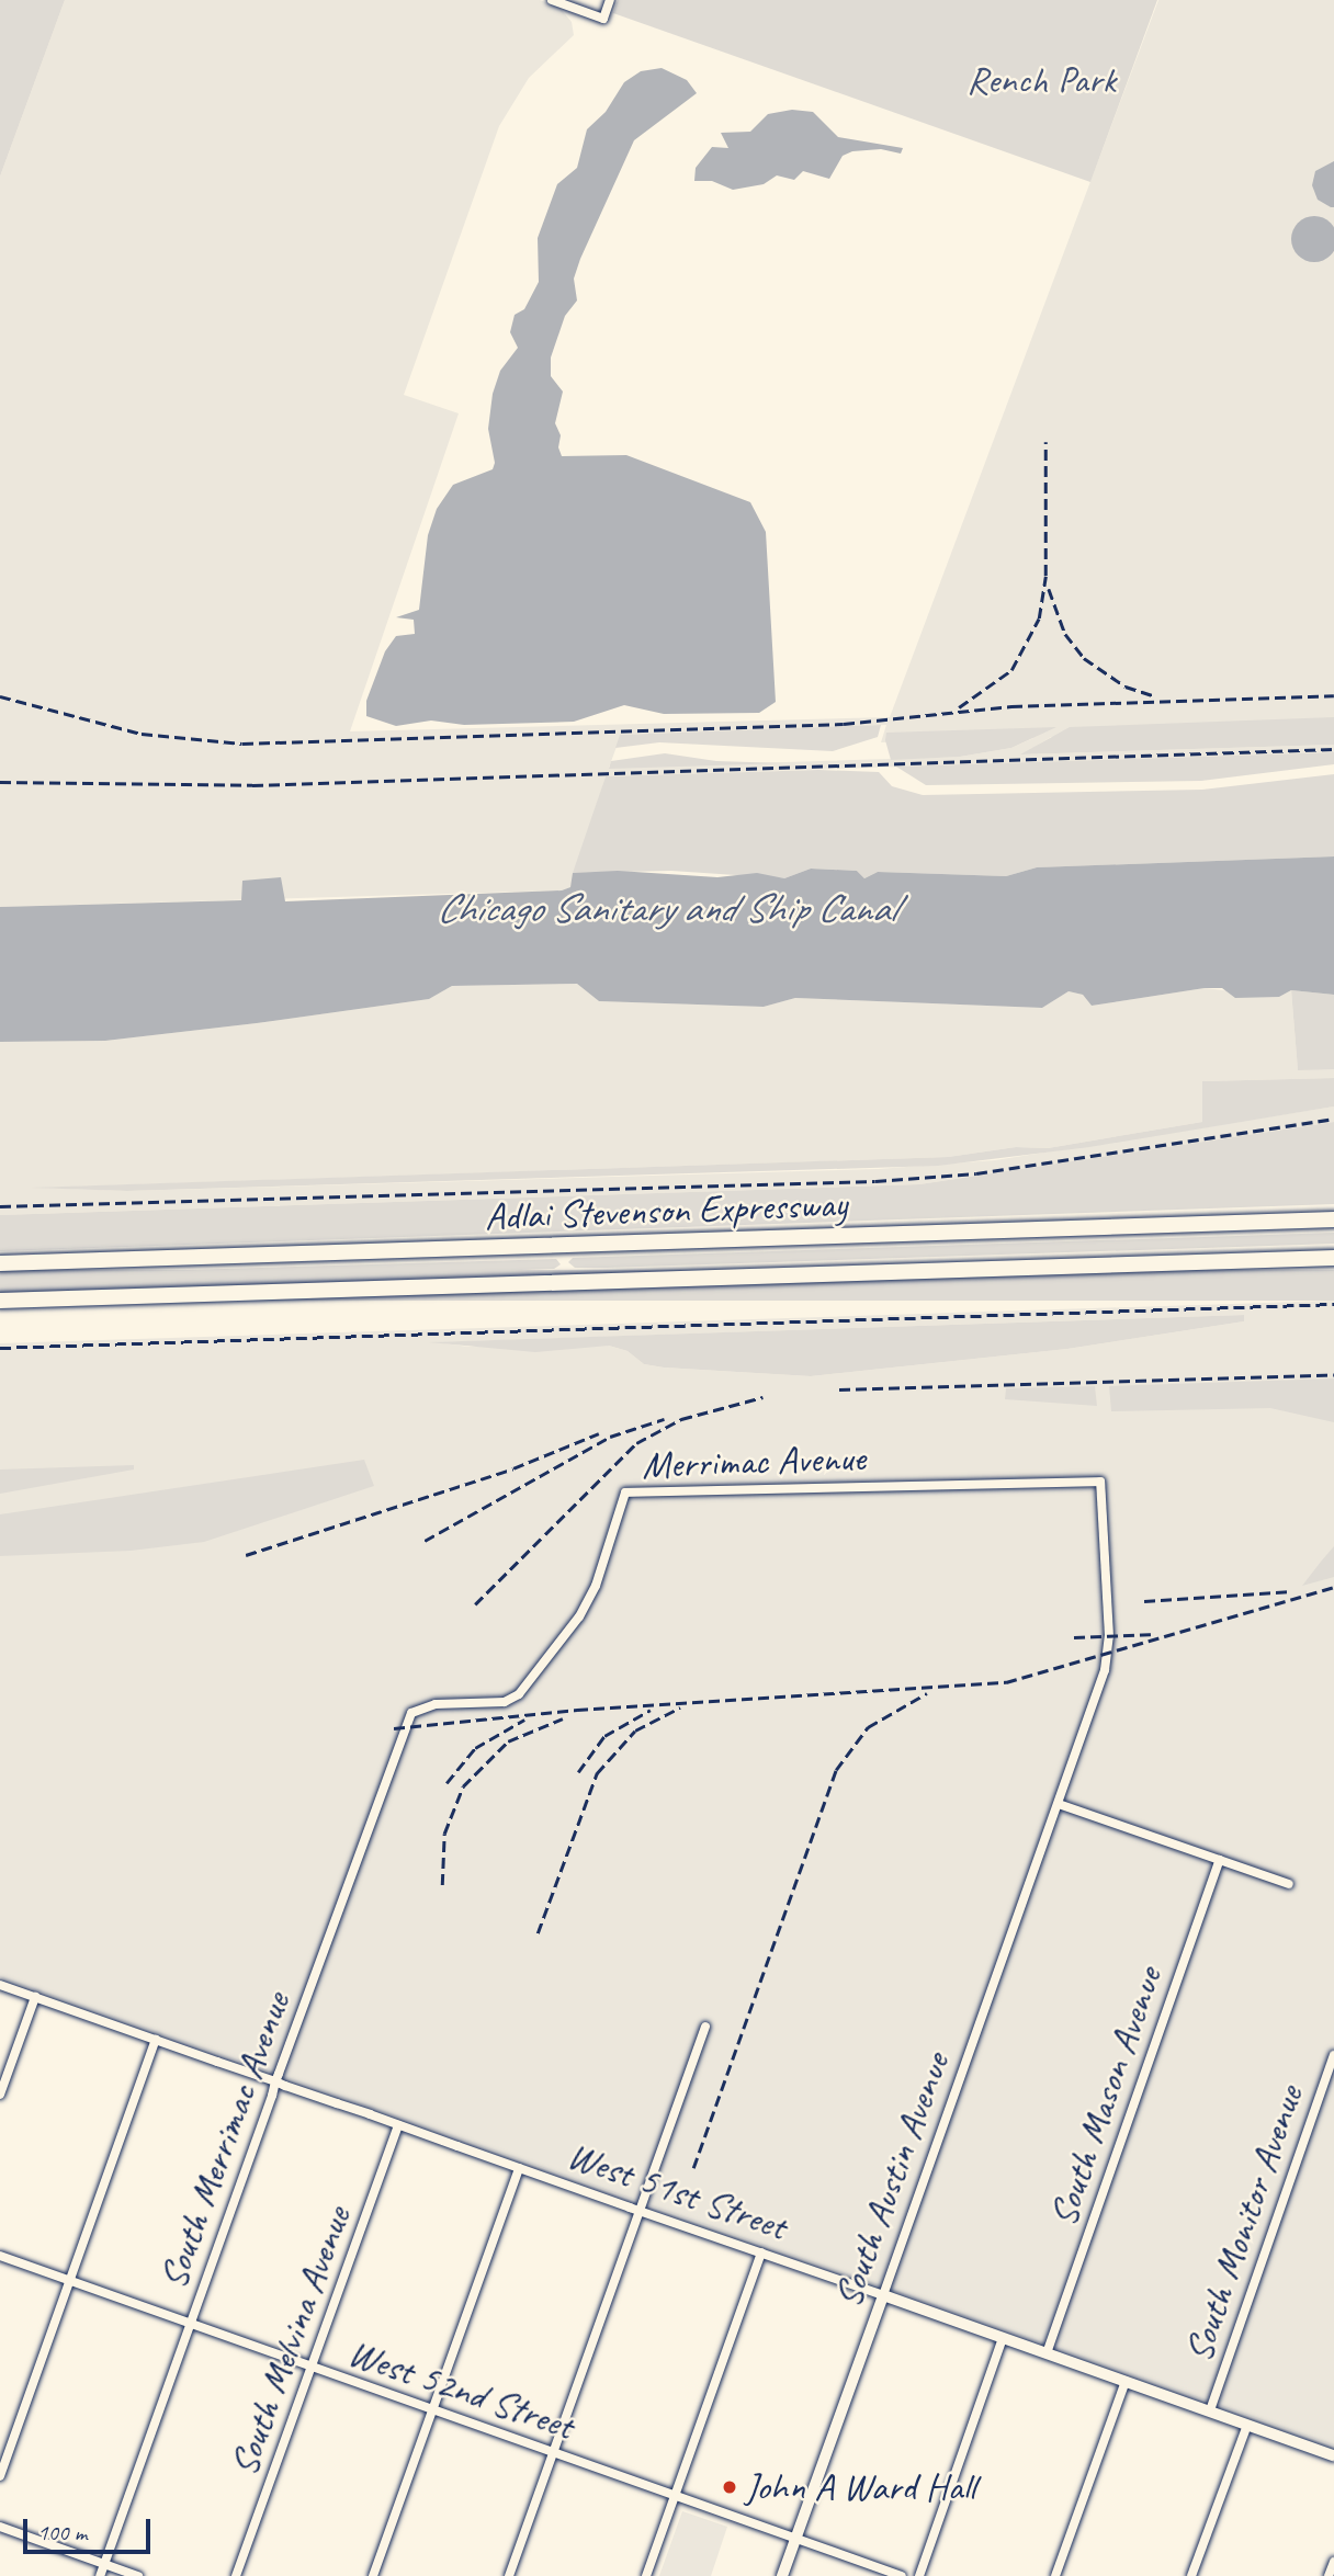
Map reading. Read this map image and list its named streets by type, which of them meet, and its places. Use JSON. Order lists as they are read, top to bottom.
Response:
{
  "streets": {
    "highway": ["Adlai Stevenson Expressway"],
    "street": [
      "Merrimac Avenue",
      "South Mason Avenue",
      "South Merrimac Avenue",
      "South Austin Avenue",
      "West 51st Street",
      "South Monitor Avenue",
      "South Melvina Avenue",
      "West 52nd Street"
    ]
  },
  "crossings": [
    ["Merrimac Avenue", "South Merrimac Avenue"],
    ["Merrimac Avenue", "South Austin Avenue"],
    ["South Mason Avenue", "West 51st Street"],
    ["South Merrimac Avenue", "West 51st Street"],
    ["South Merrimac Avenue", "West 52nd Street"],
    ["South Austin Avenue", "West 51st Street"],
    ["South Austin Avenue", "West 52nd Street"],
    ["West 51st Street", "South Monitor Avenue"],
    ["West 51st Street", "South Melvina Avenue"],
    ["South Melvina Avenue", "West 52nd Street"]
  ],
  "water": ["Chicago Sanitary and Ship Canal"],
  "parks": ["Rench Park"],
  "places": ["John A Ward Hall"],
  "scale_bar": "100 m"
}
